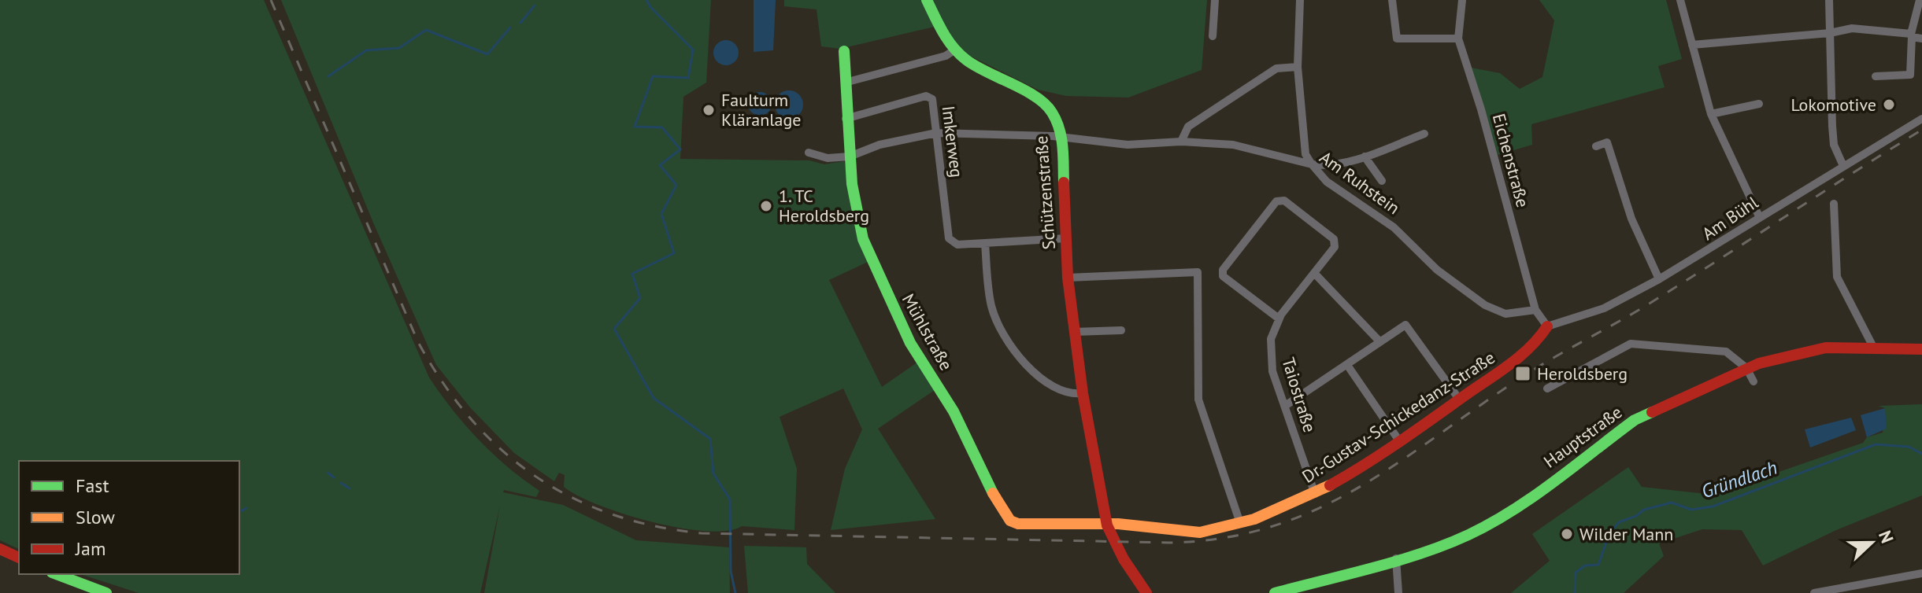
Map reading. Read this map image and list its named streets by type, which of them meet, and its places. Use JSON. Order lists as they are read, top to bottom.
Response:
{
  "streets": {
    "street": [
      "Imkerweg",
      "Eichenstraße",
      "Am Ruhstein",
      "Schützenstraße",
      "Am Bühl",
      "Mühlstraße",
      "Taiostraße",
      "Dr.-Gustav-Schickedanz-Straße",
      "Hauptstraße"
    ]
  },
  "crossings": [
    ["Imkerweg", "Am Ruhstein"],
    ["Imkerweg", "Schützenstraße"],
    ["Imkerweg", "Mühlstraße"],
    ["Eichenstraße", "Am Ruhstein"],
    ["Eichenstraße", "Am Bühl"],
    ["Eichenstraße", "Dr.-Gustav-Schickedanz-Straße"],
    ["Am Ruhstein", "Schützenstraße"],
    ["Am Ruhstein", "Mühlstraße"],
    ["Schützenstraße", "Mühlstraße"],
    ["Schützenstraße", "Dr.-Gustav-Schickedanz-Straße"],
    ["Am Bühl", "Dr.-Gustav-Schickedanz-Straße"],
    ["Mühlstraße", "Dr.-Gustav-Schickedanz-Straße"],
    ["Taiostraße", "Dr.-Gustav-Schickedanz-Straße"]
  ],
  "water": ["Gründlach"],
  "places": {
    "other": [
      "Lokomotive",
      "Faulturm Kläranlage",
      "1. TC Heroldsberg",
      "Wilder Mann"
    ],
    "transit": ["Heroldsberg"]
  },
  "legend": ["Fast", "Slow", "Jam"],
  "north": "right"
}
